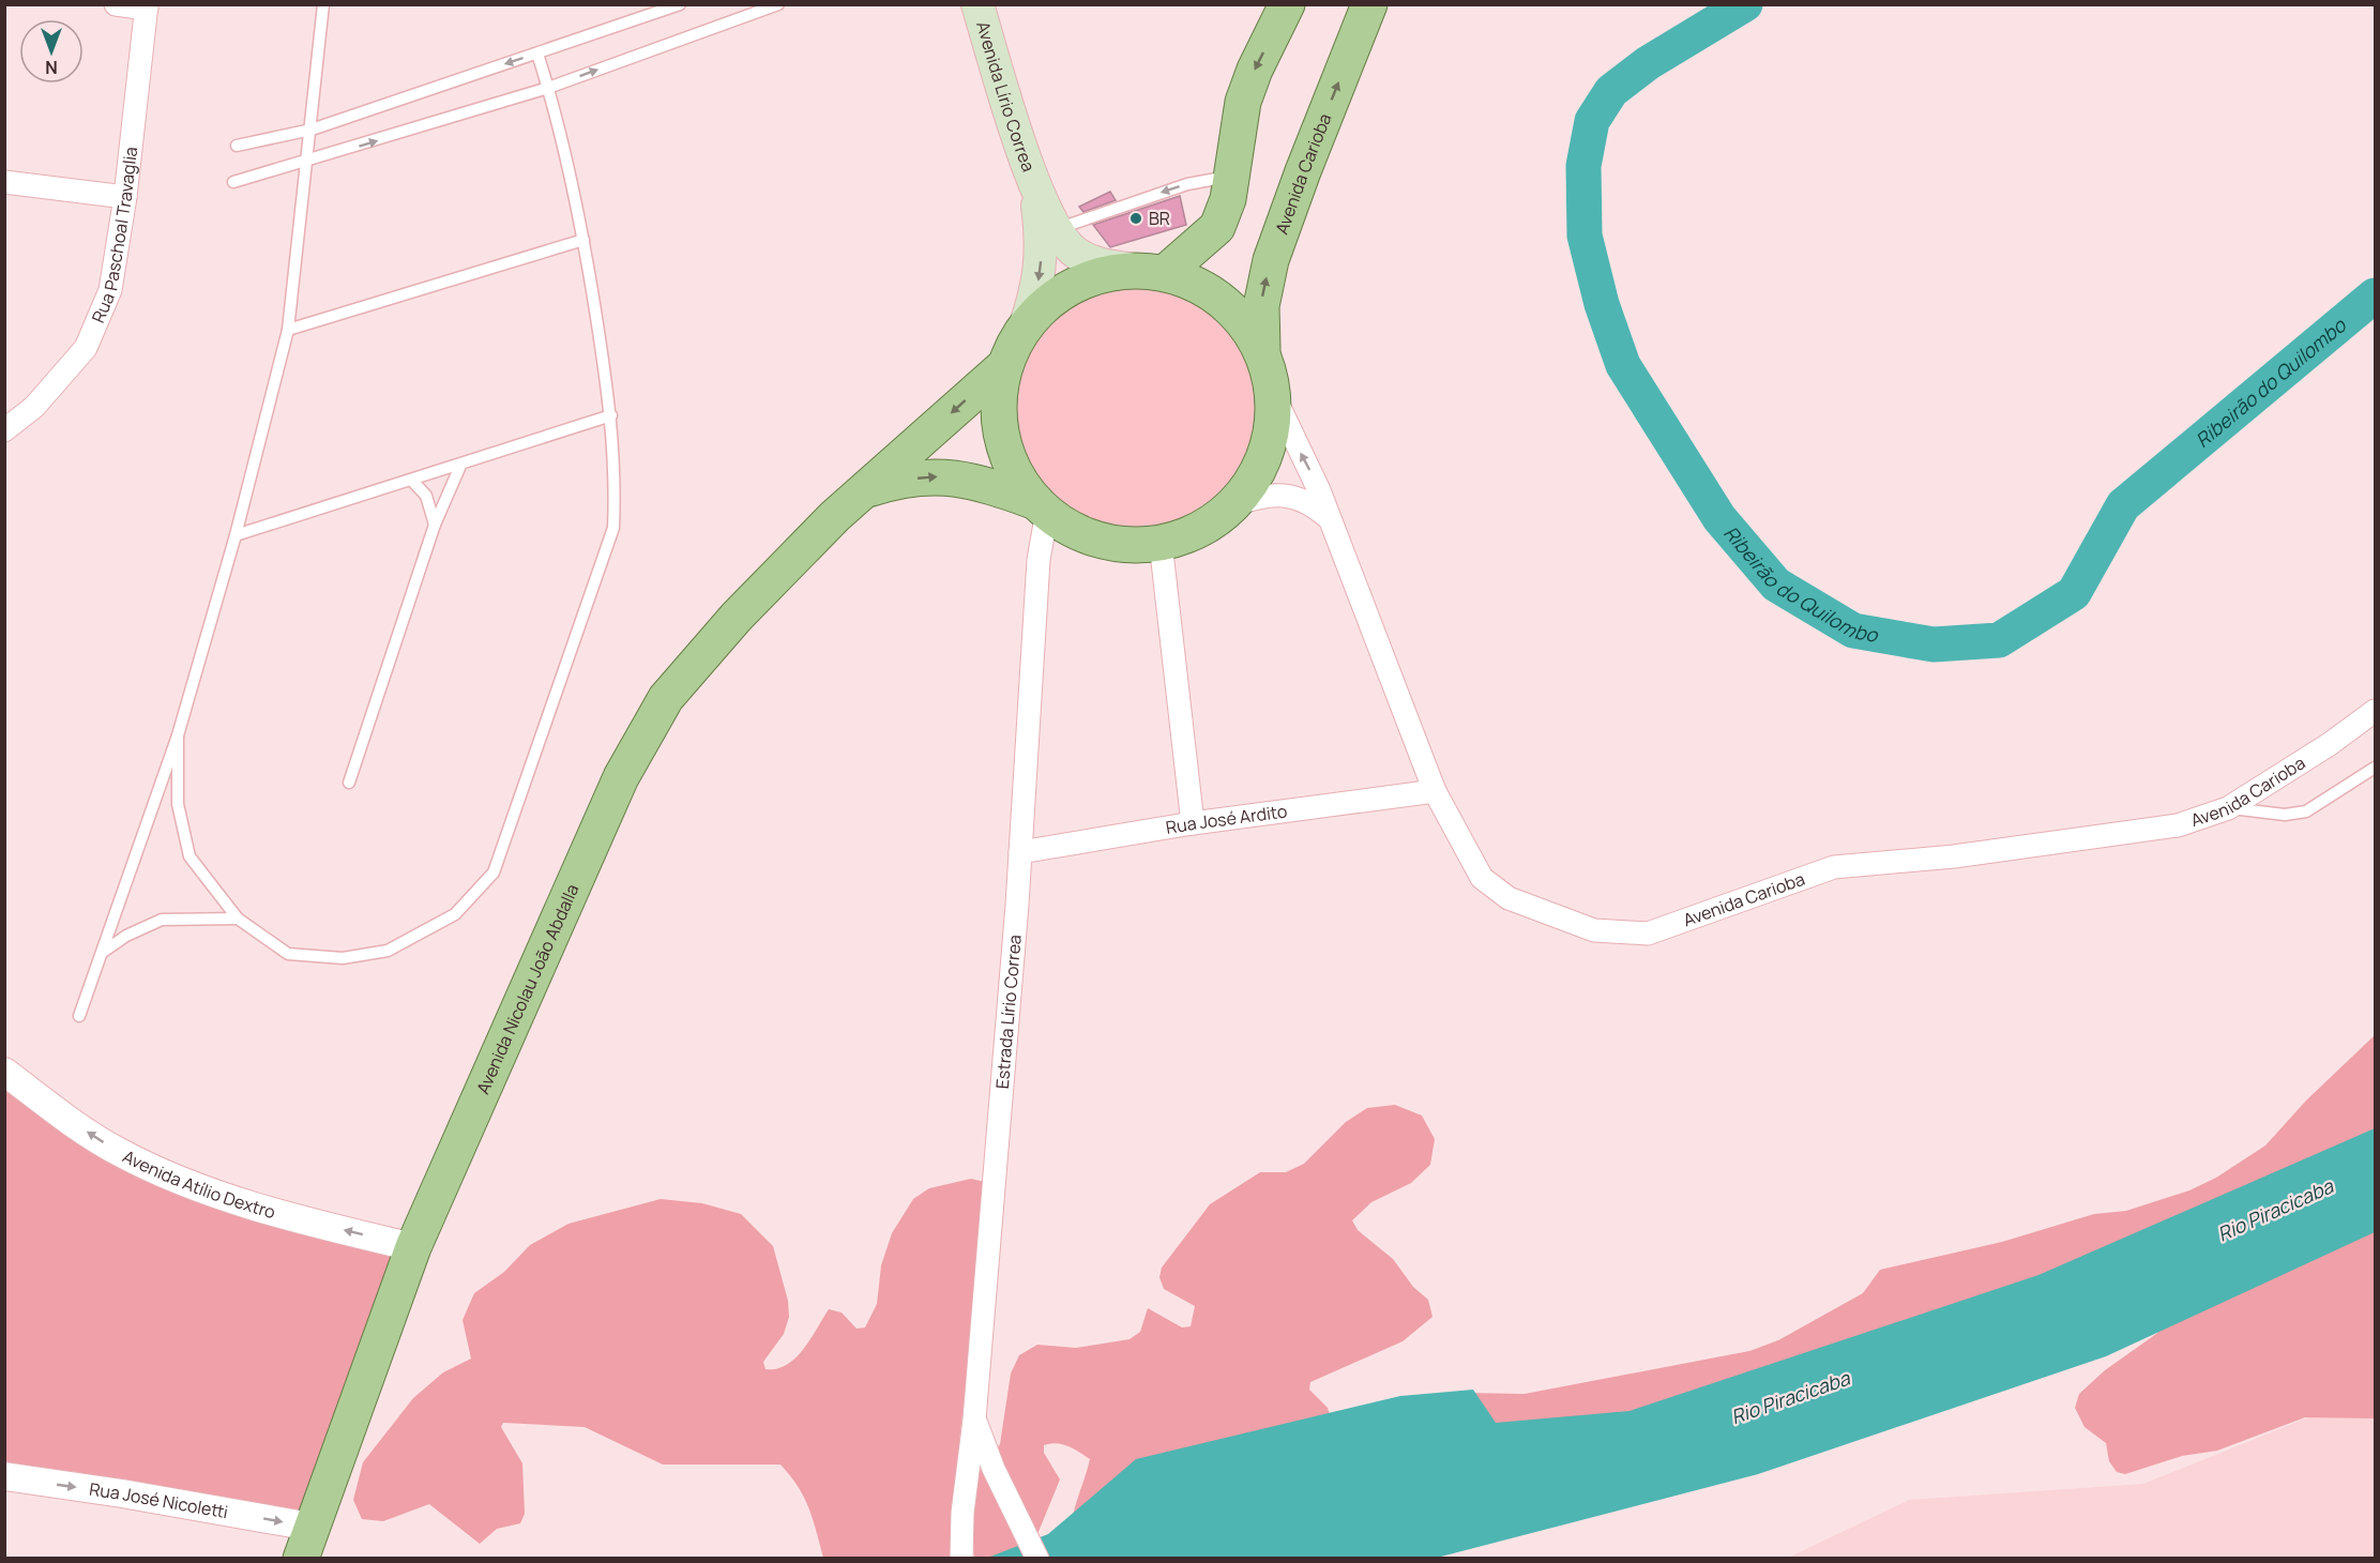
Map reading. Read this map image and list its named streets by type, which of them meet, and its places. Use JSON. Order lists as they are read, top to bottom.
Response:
{
  "streets": {
    "main road": ["Avenida Lírio Correa", "Avenida Carioba", "Avenida Nicolau João Abdalla"],
    "street": [
      "Rua Paschoal Travaglia",
      "Rua José Ardito",
      "Estrada Lírio Correa",
      "Avenida Atílio Dextro",
      "Rua José Nicoletti"
    ]
  },
  "crossings": [
    ["Avenida Carioba", "Rua José Ardito"],
    ["Rua José Ardito", "Estrada Lírio Correa"],
    ["Avenida Nicolau João Abdalla", "Estrada Lírio Correa"],
    ["Avenida Nicolau João Abdalla", "Avenida Atílio Dextro"],
    ["Avenida Nicolau João Abdalla", "Rua José Nicoletti"]
  ],
  "one_way": ["Avenida Atílio Dextro", "Rua José Nicoletti"],
  "water": ["Ribeirão do Quilombo", "Rio Piracicaba"],
  "places": ["BR"],
  "north": "bottom"
}
